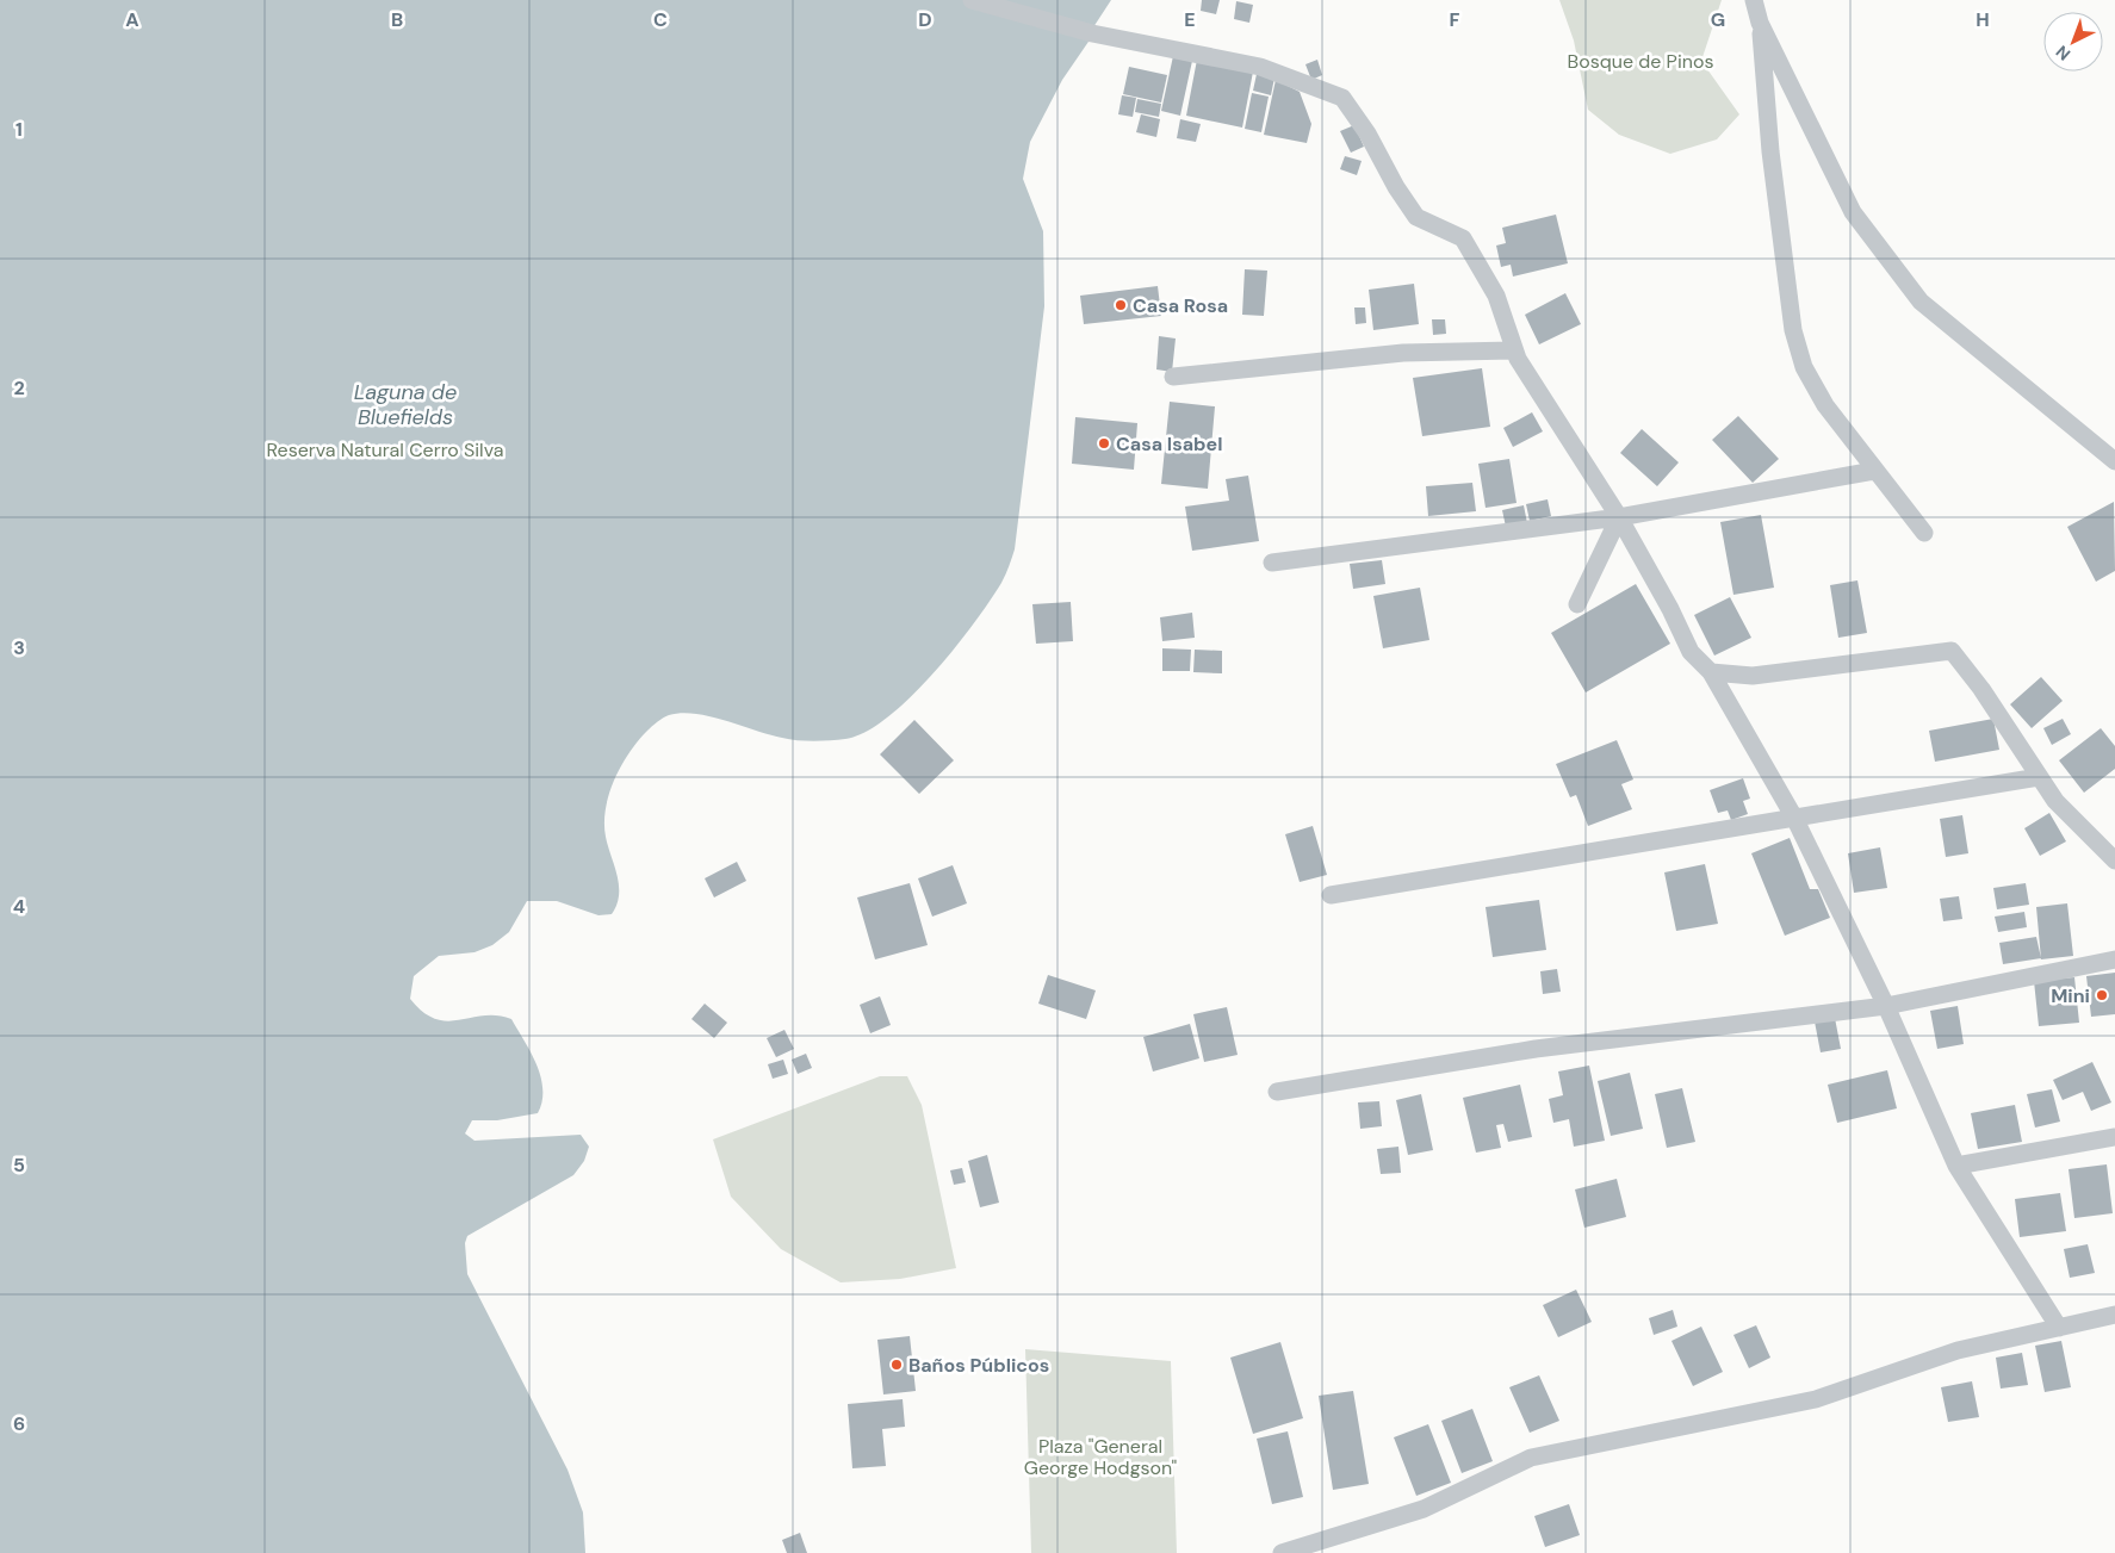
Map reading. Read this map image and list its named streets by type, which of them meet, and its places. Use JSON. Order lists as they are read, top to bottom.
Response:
{
  "water": ["Laguna de Bluefields"],
  "parks": ["Bosque de Pinos", "Reserva Natural Cerro Silva", "Plaza \"General George Hodgson\""],
  "places": [
    "Casa Rosa",
    "Casa Isabel",
    "Mini",
    "Baños Públicos"
  ],
  "north": "bottom left",
  "grid": {
    "columns": [
      "A",
      "B",
      "C",
      "D",
      "E",
      "F",
      "G",
      "H"
    ],
    "rows": [
      "1",
      "2",
      "3",
      "4",
      "5",
      "6"
    ]
  }
}
